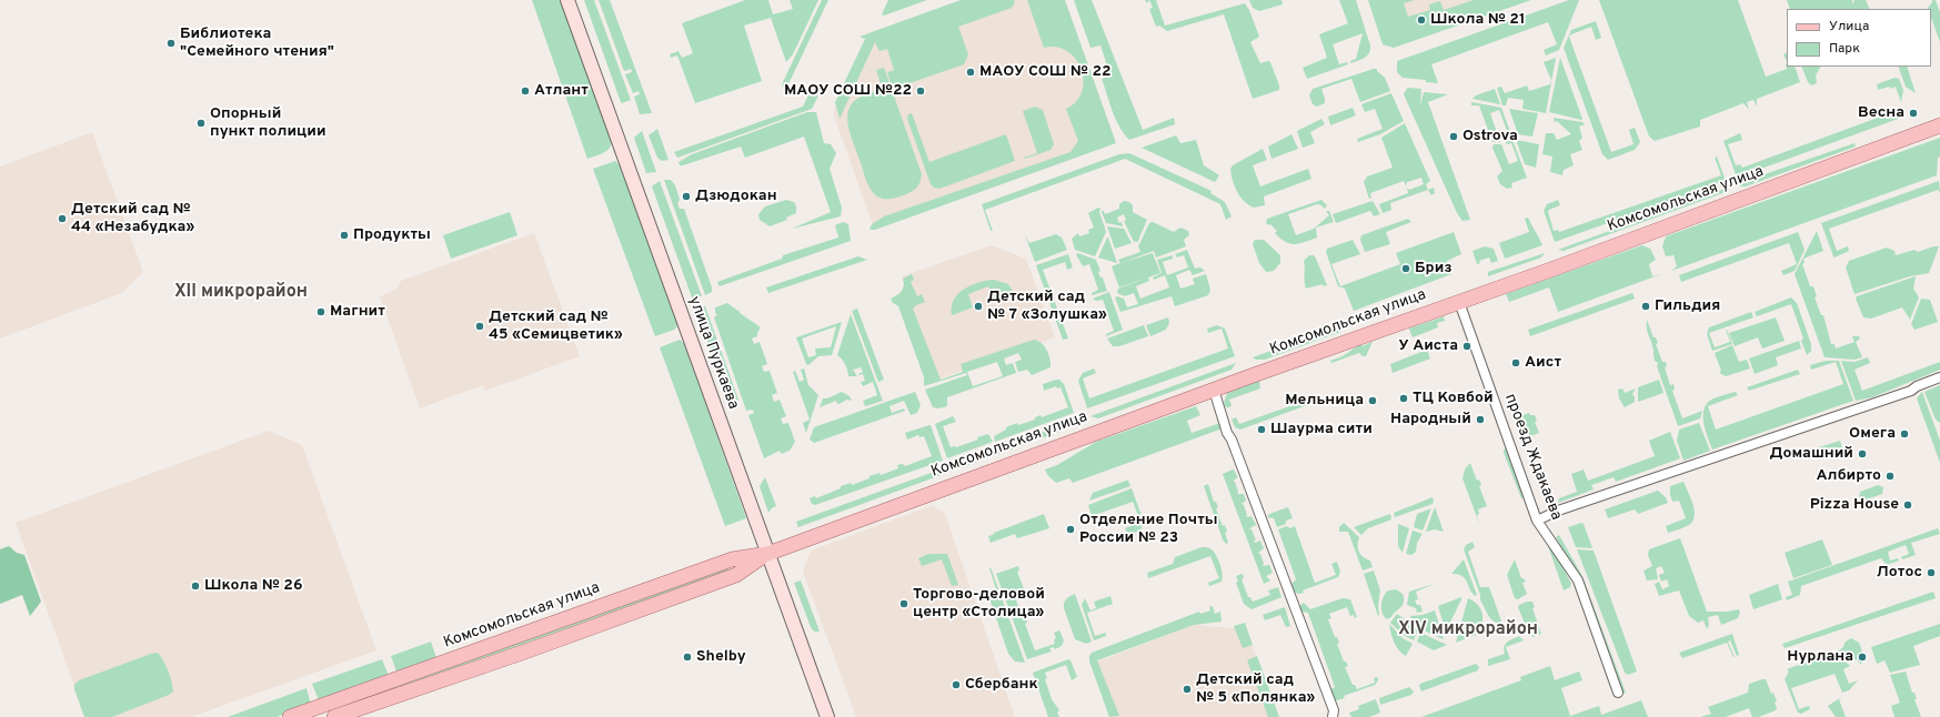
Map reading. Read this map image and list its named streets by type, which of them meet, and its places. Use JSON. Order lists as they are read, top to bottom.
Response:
{
  "streets": {
    "main road": ["Комсомольская улица", "улица Пуркаева"],
    "street": ["проезд Ждакаева"]
  },
  "crossings": [
    ["Комсомольская улица", "улица Пуркаева"],
    ["Комсомольская улица", "проезд Ждакаева"]
  ],
  "districts": ["XII микрорайон", "XIV микрорайон"],
  "places": [
    "Школа № 21",
    "Библиотека \"Семейного чтения\"",
    "МАОУ СОШ № 22",
    "Атлант",
    "МАОУ СОШ №22",
    "Весна",
    "Опорный пункт полиции",
    "Ostrova",
    "Дзюдокан",
    "Детский сад № 44 «Незабудка»",
    "Продукты",
    "Бриз",
    "Детский сад № 7 «Золушка»",
    "Гильдия",
    "Магнит",
    "Детский сад № 45 «Семицветик»",
    "У Аиста",
    "Аист",
    "ТЦ Ковбой",
    "Мельница",
    "Народный",
    "Шаурма сити",
    "Омега",
    "Домашний",
    "Албирто",
    "Pizza House",
    "Отделение Почты России № 23",
    "Лотос",
    "Школа № 26",
    "Торгово-деловой центр «Столица»",
    "Shelby",
    "Нурлана",
    "Сбербанк",
    "Детский сад № 5 «Полянка»"
  ],
  "legend": ["Улица", "Парк"]
}
